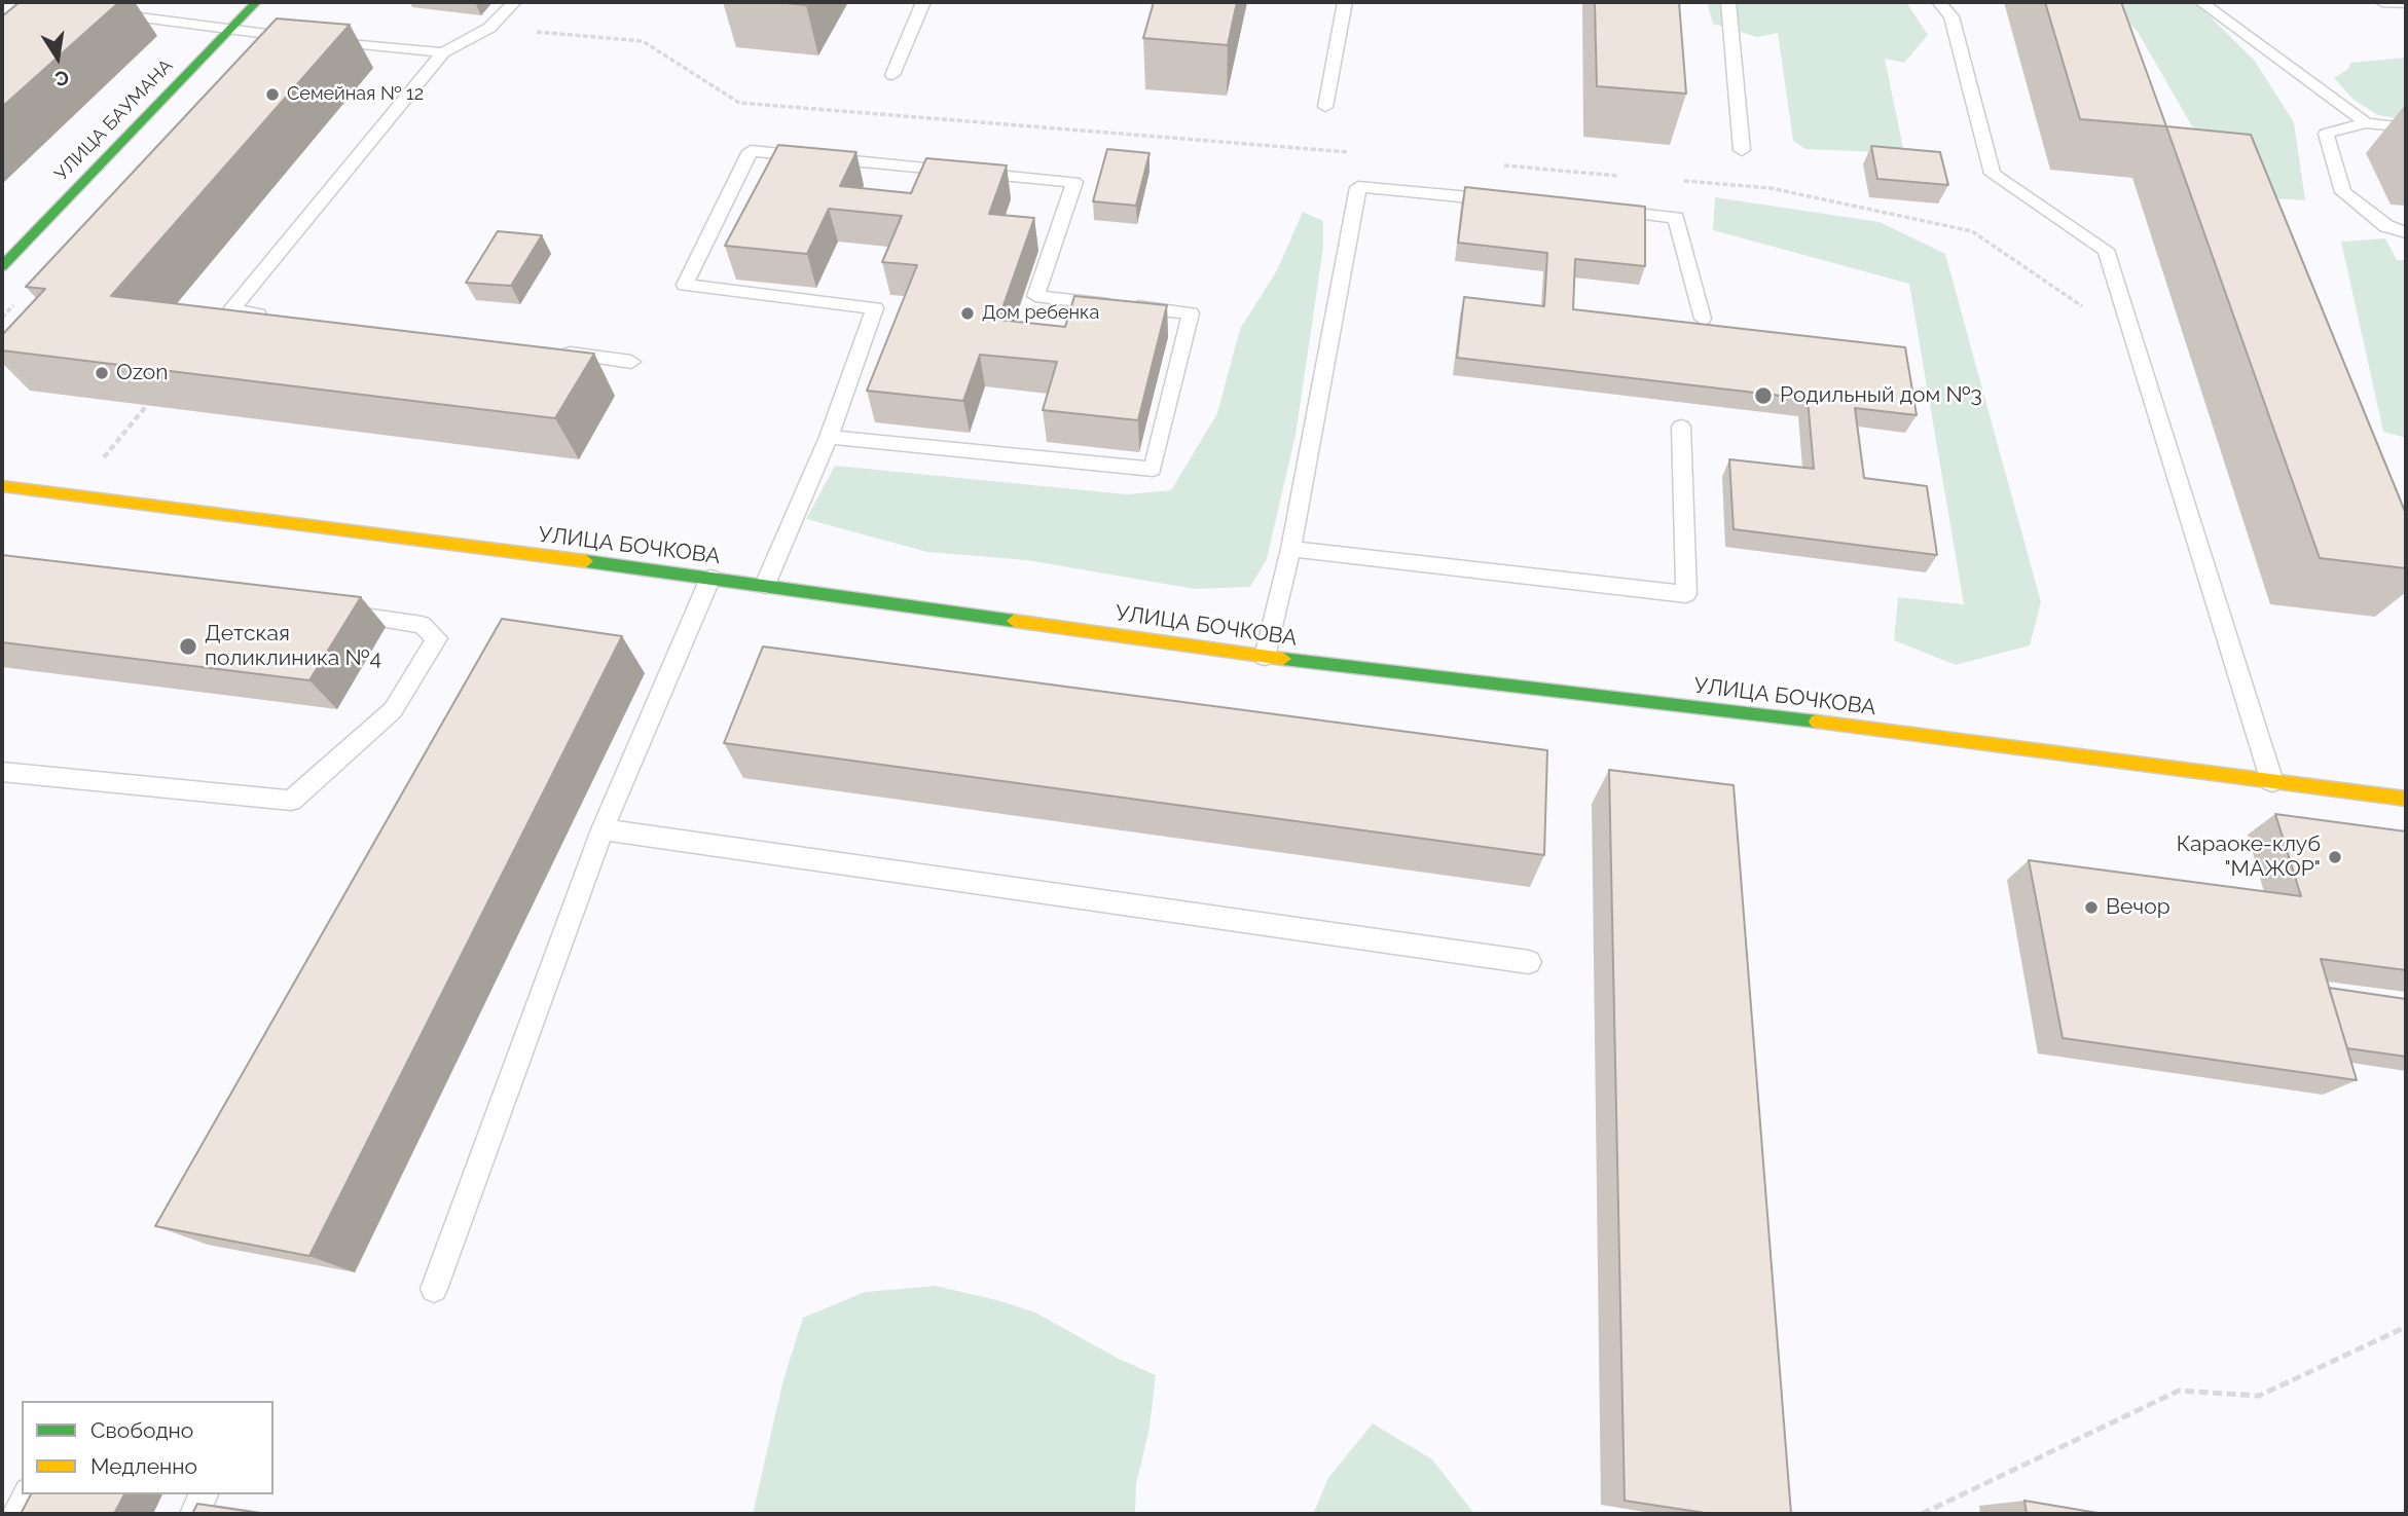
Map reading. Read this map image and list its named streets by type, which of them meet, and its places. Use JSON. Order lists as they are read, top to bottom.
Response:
{
  "streets": {
    "street": ["УЛИЦА БАУМАНА", "УЛИЦА БОЧКОВА"]
  },
  "places": [
    "Семейная № 12",
    "Дом ребенка",
    "Ozon",
    "Родильный дом №3",
    "Детская поликлиника №4",
    "Караоке-клуб \"МАЖОР\"",
    "Вечор"
  ],
  "legend": ["Свободно", "Медленно"],
  "north": "bottom"
}
